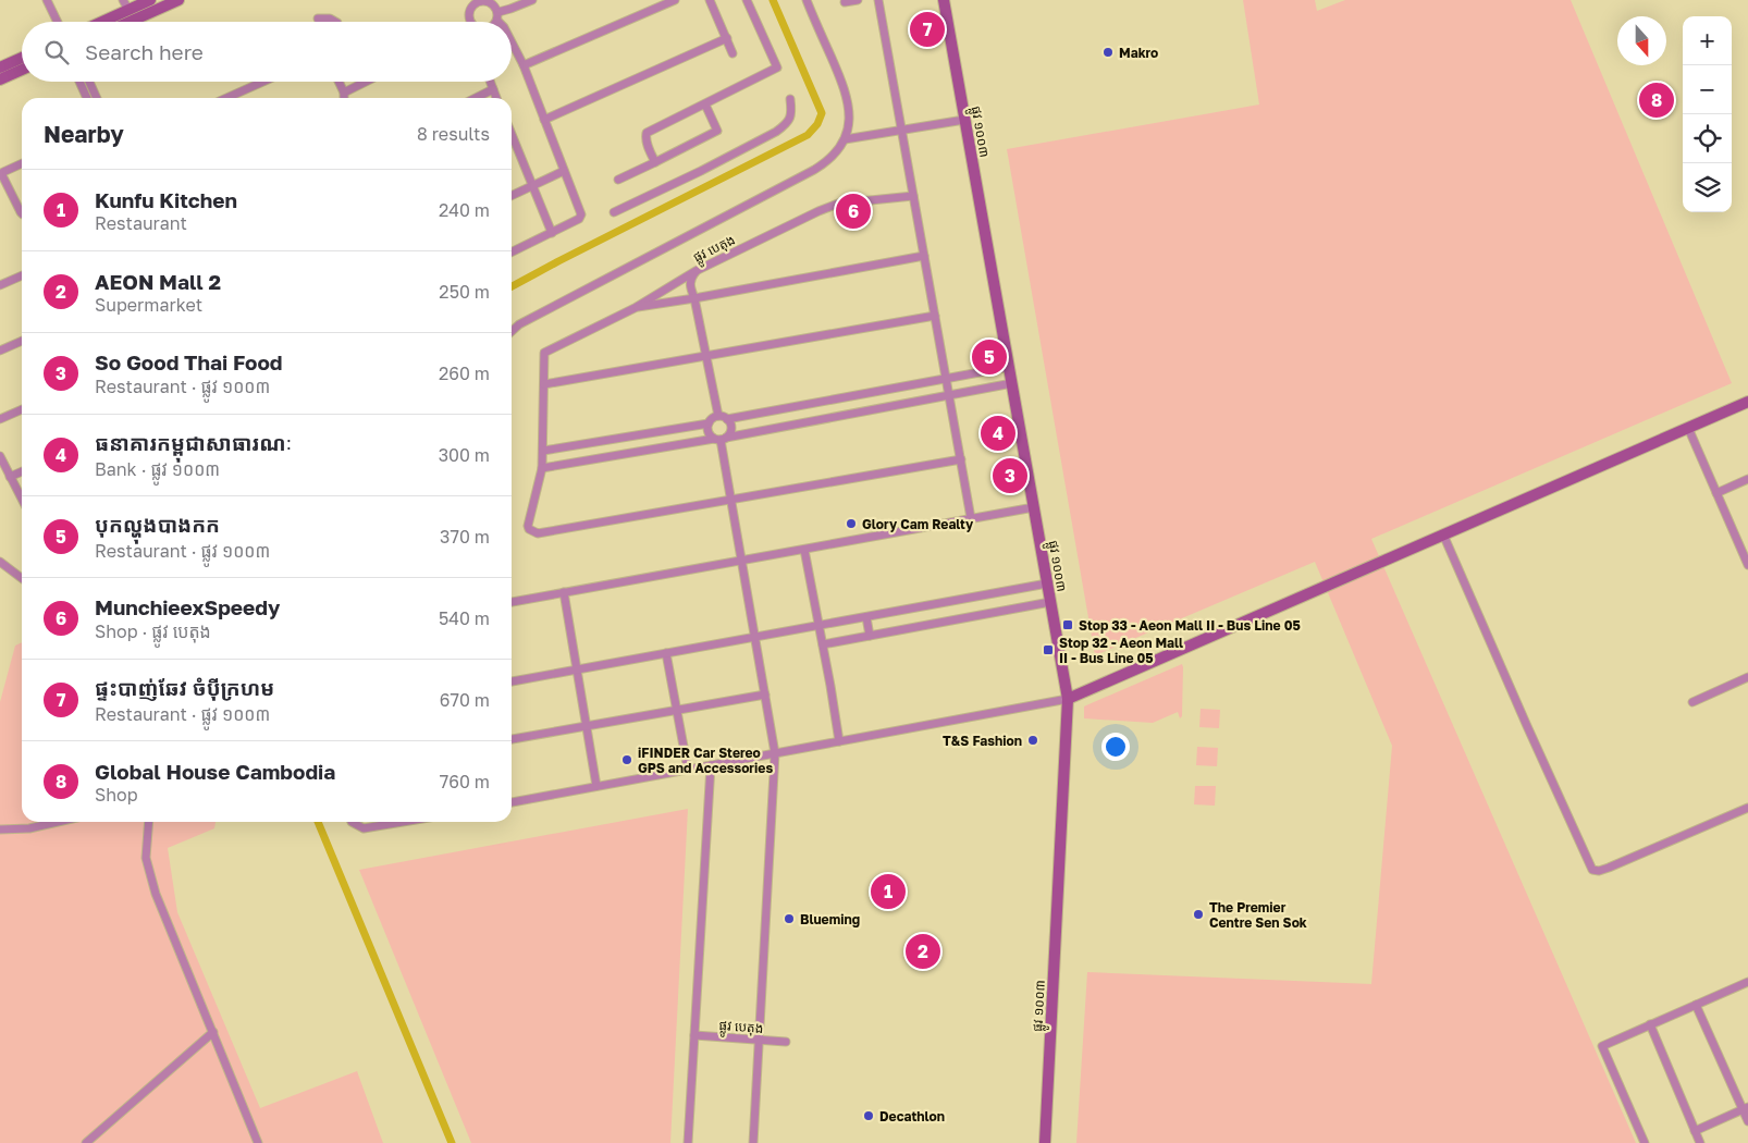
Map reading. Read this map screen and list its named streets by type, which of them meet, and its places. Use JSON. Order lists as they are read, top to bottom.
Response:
{
  "streets": {
    "main road": ["ផ្លូវ ១០០៣"],
    "street": ["ផ្លូវ បេតុង"]
  },
  "places": {
    "other": [
      "Makro",
      "Glory Cam Realty",
      "T&S Fashion",
      "iFINDER Car Stereo GPS and Accessories",
      "The Premier Centre Sen Sok",
      "Blueming",
      "Decathlon"
    ],
    "transit": ["Stop 33 - Aeon Mall II - Bus Line 05", "Stop 32 - Aeon Mall II - Bus Line 05"]
  },
  "north": "bottom",
  "page": {
    "pins": [
      "7",
      "8",
      "6",
      "5",
      "4",
      "3",
      "1",
      "2"
    ],
    "map_buttons": ["+", "−"],
    "search": "Search here",
    "heading": ["Nearby", "8 results"],
    "list": [
      {
        "mark": "1",
        "name": "Kunfu Kitchen",
        "note": "Restaurant",
        "value": "240 m"
      },
      {
        "mark": "2",
        "name": "AEON Mall 2",
        "note": "Supermarket",
        "value": "250 m"
      },
      {
        "mark": "3",
        "name": "So Good Thai Food",
        "note": "Restaurant · ផ្លូវ ១០០៣",
        "value": "260 m"
      },
      {
        "mark": "4",
        "name": "ធនាគារកម្ពុជាសាធារណៈ",
        "note": "Bank · ផ្លូវ ១០០៣",
        "value": "300 m"
      },
      {
        "mark": "5",
        "name": "បុកល្ហុងបាងកក",
        "note": "Restaurant · ផ្លូវ ១០០៣",
        "value": "370 m"
      },
      {
        "mark": "6",
        "name": "MunchieexSpeedy",
        "note": "Shop · ផ្លូវ បេតុង",
        "value": "540 m"
      },
      {
        "mark": "7",
        "name": "ផ្ទះបាញ់ឆែវ ចំប៉ីក្រហម",
        "note": "Restaurant · ផ្លូវ ១០០៣",
        "value": "670 m"
      },
      {
        "mark": "8",
        "name": "Global House Cambodia",
        "note": "Shop",
        "value": "760 m"
      }
    ]
  }
}
